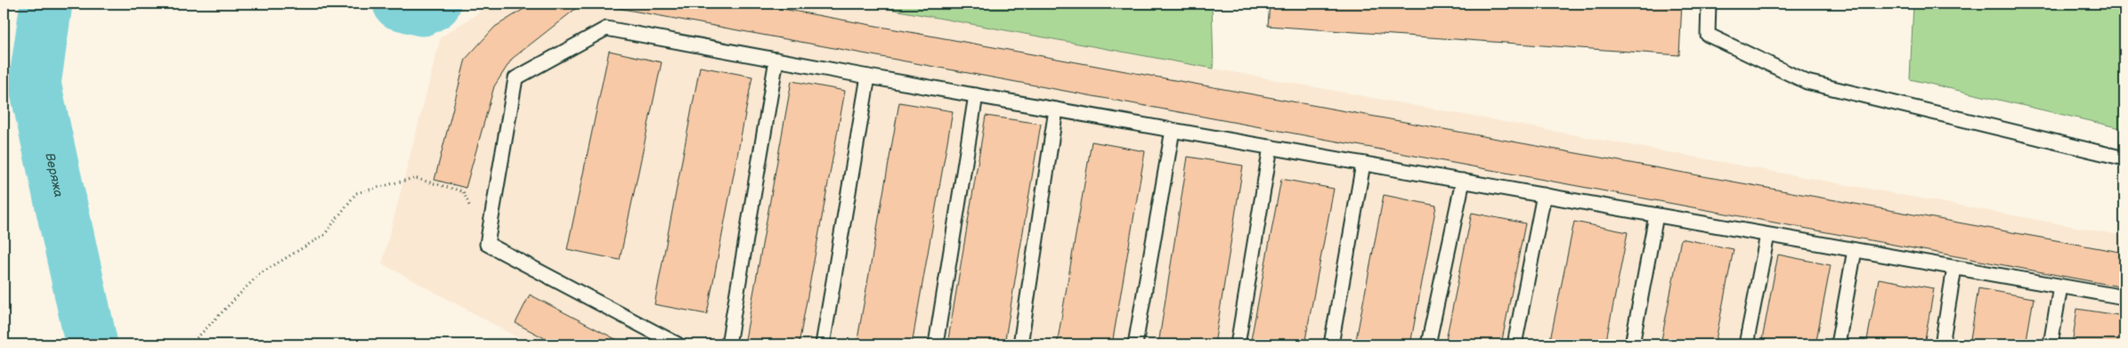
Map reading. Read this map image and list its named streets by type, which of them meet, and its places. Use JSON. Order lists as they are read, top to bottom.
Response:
{
  "water": ["Веряжа"]
}
